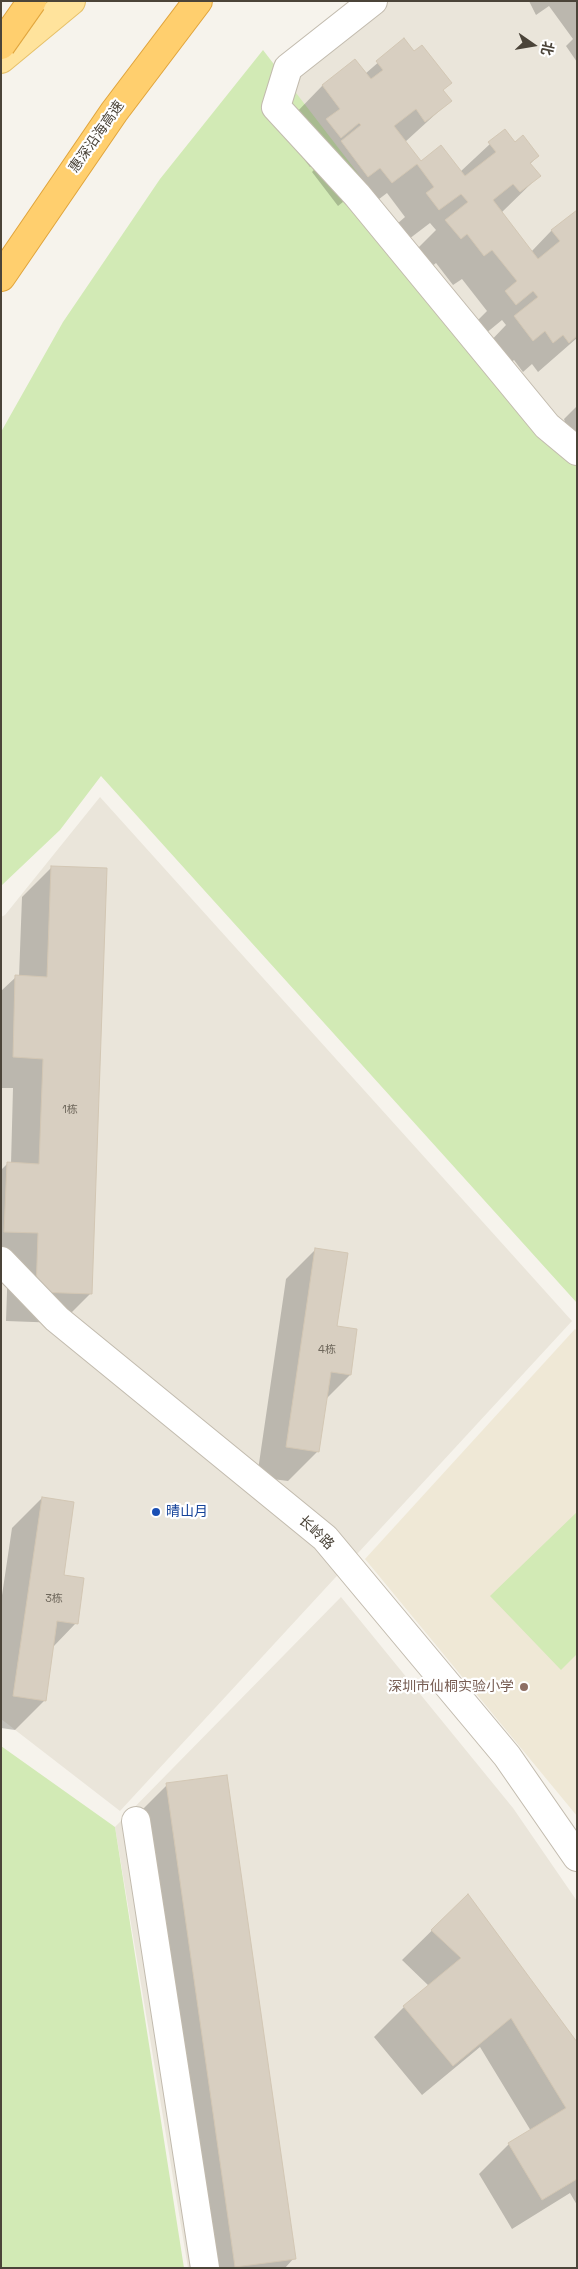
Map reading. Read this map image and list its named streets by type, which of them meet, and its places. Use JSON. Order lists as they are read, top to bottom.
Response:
{
  "streets": {
    "highway": ["惠深沿海高速"],
    "street": ["长岭路"]
  },
  "places": ["晴山月", "深圳市仙桐实验小学"],
  "house_numbers": ["1栋", "4栋", "3栋"],
  "north": "right"
}
